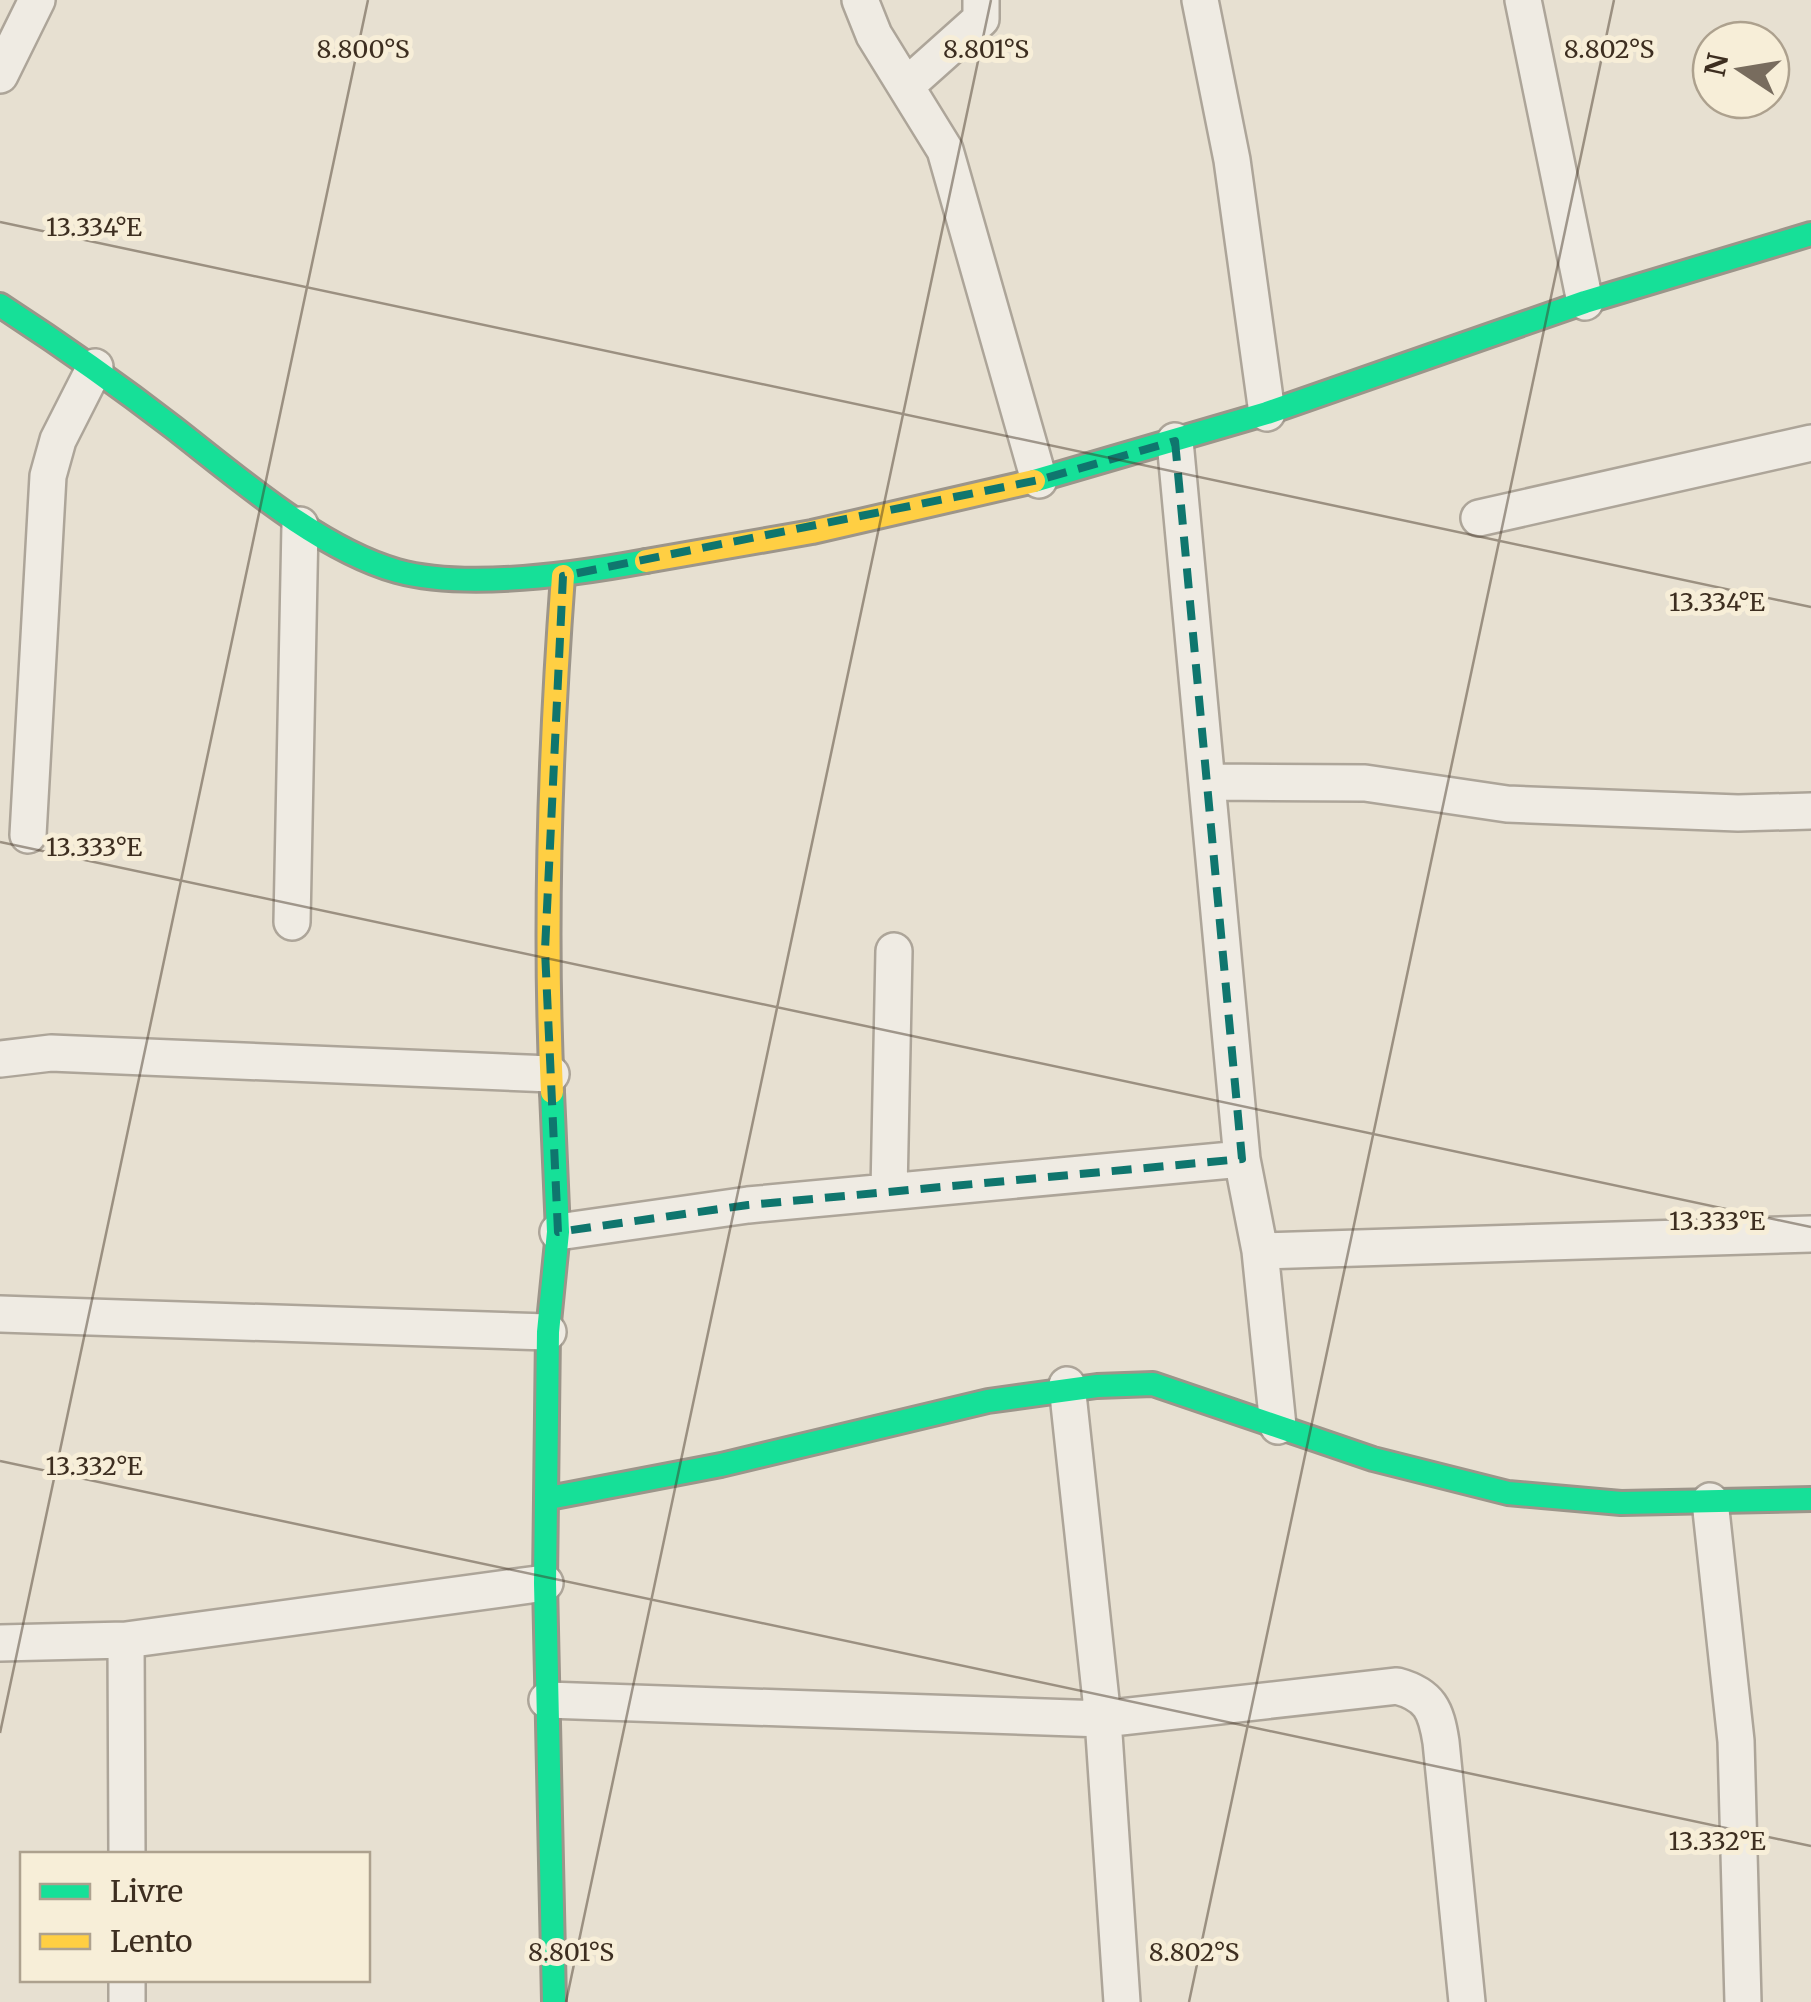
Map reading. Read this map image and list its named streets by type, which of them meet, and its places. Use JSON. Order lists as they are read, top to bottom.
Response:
{
  "legend": ["Livre", "Lento"],
  "north": "left",
  "coordinates": [
    "8.800°S",
    "8.801°S",
    "8.802°S",
    "13.334°E",
    "13.333°E",
    "13.332°E"
  ]
}
